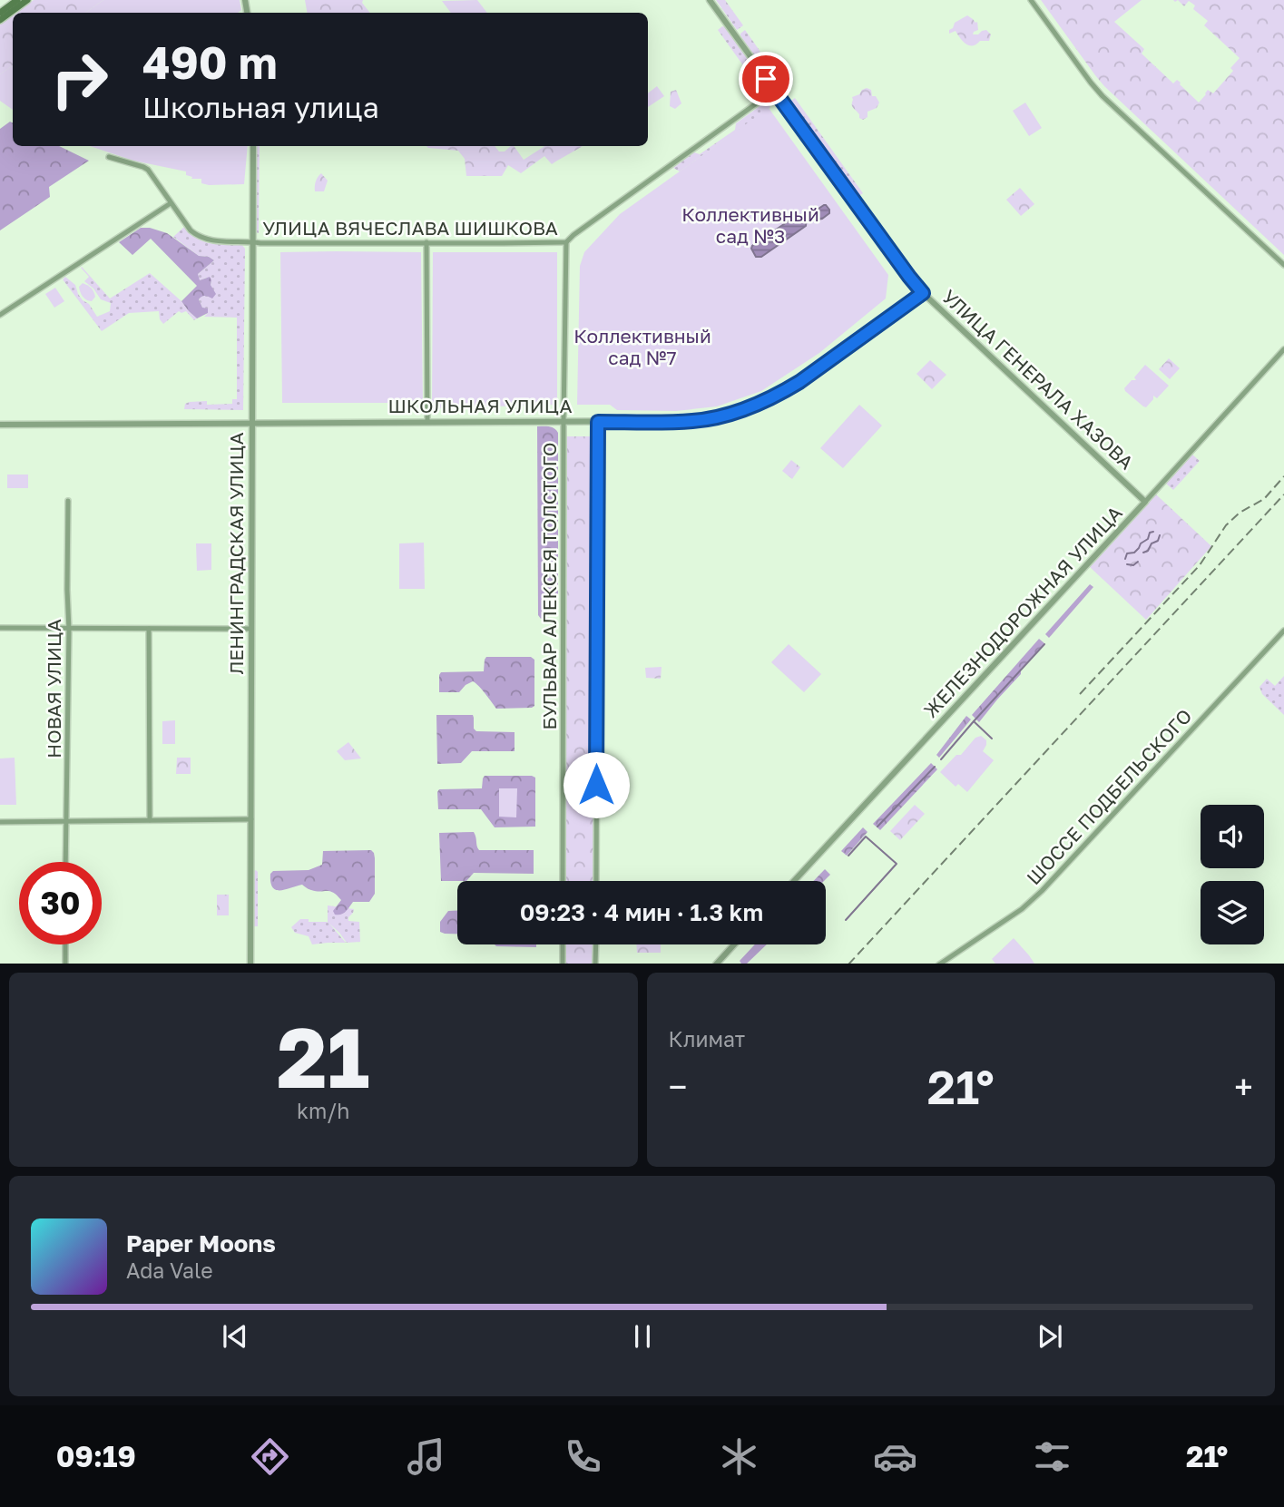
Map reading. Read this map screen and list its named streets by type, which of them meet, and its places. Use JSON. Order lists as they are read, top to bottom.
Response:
{
  "streets": {
    "street": [
      "УЛИЦА ВЯЧЕСЛАВА ШИШКОВА",
      "УЛИЦА ГЕНЕРАЛА ХАЗОВА",
      "ШКОЛЬНАЯ УЛИЦА",
      "ЛЕНИНГРАДСКАЯ УЛИЦА",
      "БУЛЬВАР АЛЕКСЕЯ ТОЛСТОГО",
      "ЖЕЛЕЗНОДОРОЖНАЯ УЛИЦА",
      "НОВАЯ УЛИЦА",
      "ШОССЕ ПОДБЕЛЬСКОГО"
    ]
  },
  "crossings": [
    ["УЛИЦА ВЯЧЕСЛАВА ШИШКОВА", "УЛИЦА ГЕНЕРАЛА ХАЗОВА"],
    ["УЛИЦА ВЯЧЕСЛАВА ШИШКОВА", "ЛЕНИНГРАДСКАЯ УЛИЦА"],
    ["УЛИЦА ВЯЧЕСЛАВА ШИШКОВА", "БУЛЬВАР АЛЕКСЕЯ ТОЛСТОГО"],
    ["УЛИЦА ГЕНЕРАЛА ХАЗОВА", "ШКОЛЬНАЯ УЛИЦА"],
    ["УЛИЦА ГЕНЕРАЛА ХАЗОВА", "ЖЕЛЕЗНОДОРОЖНАЯ УЛИЦА"],
    ["ШКОЛЬНАЯ УЛИЦА", "ЛЕНИНГРАДСКАЯ УЛИЦА"],
    ["ШКОЛЬНАЯ УЛИЦА", "БУЛЬВАР АЛЕКСЕЯ ТОЛСТОГО"]
  ],
  "parks": ["Коллективный сад №3", "Коллективный сад №7"],
  "page": {
    "turn": ["490 m", "Школьная улица"],
    "limit": "30",
    "trip": "09:23 · 4 мин · 1.3 km",
    "tile": [
      ["21", "km/h"],
      "Климат"
    ],
    "heat": ["−", "21°", "+"],
    "song": ["Paper Moons", "Ada Vale"],
    "tabs": ["09:19", "21°"]
  }
}
